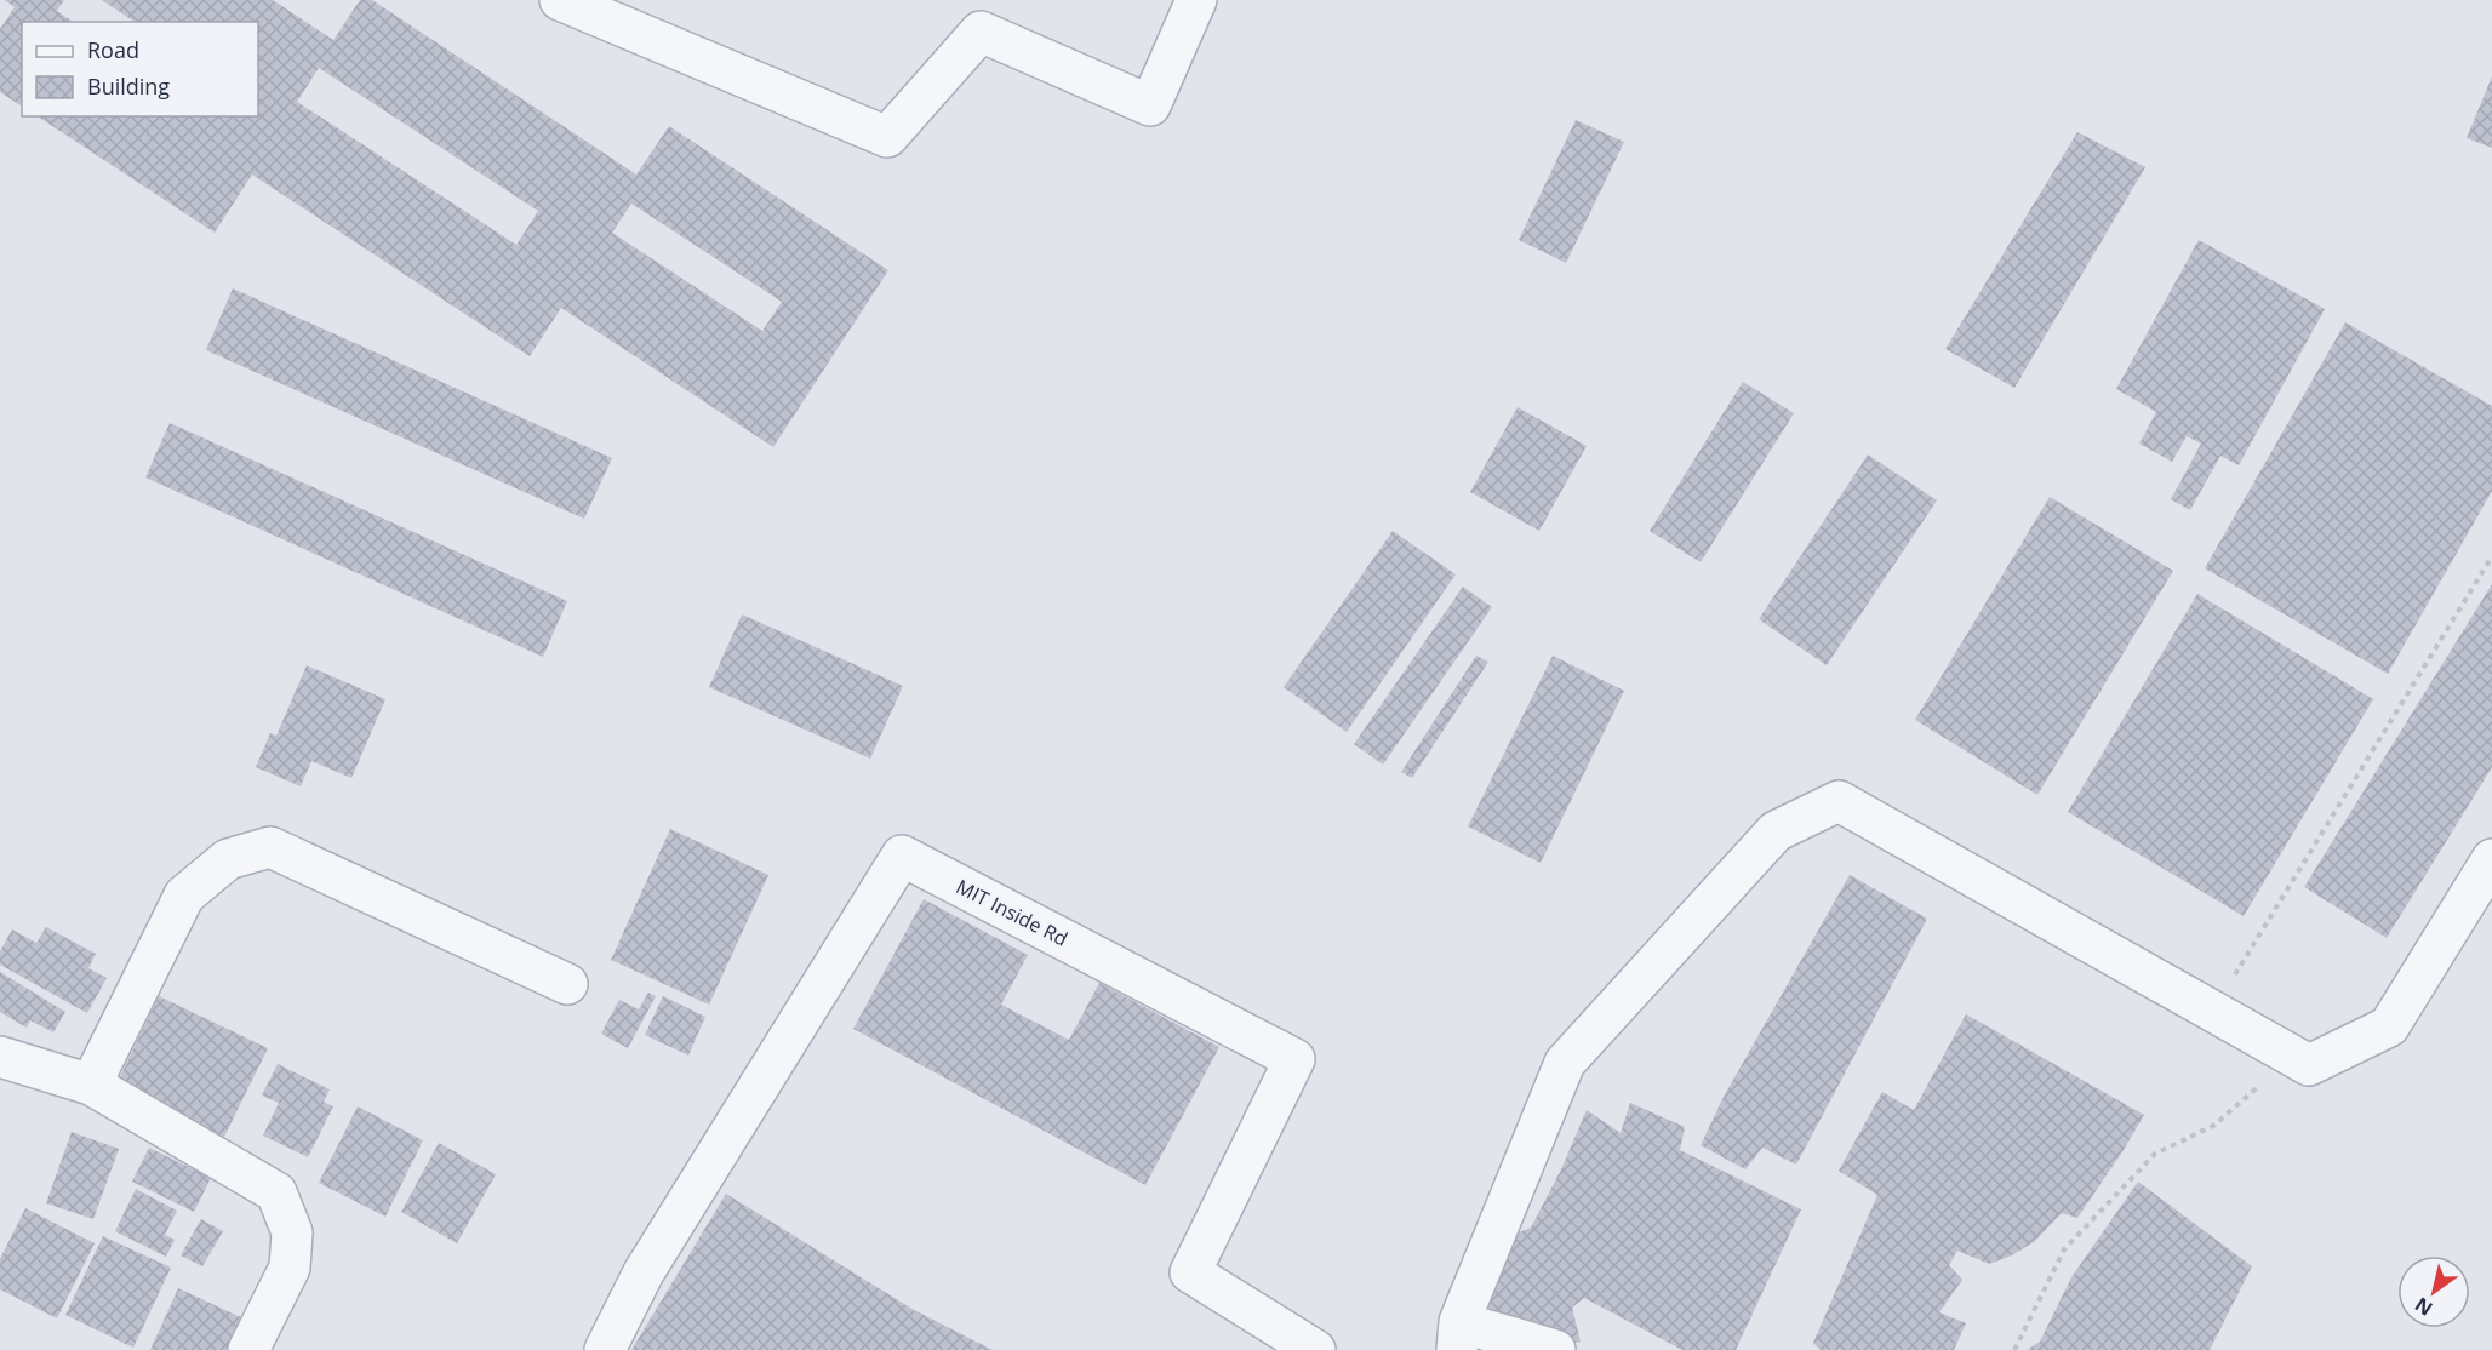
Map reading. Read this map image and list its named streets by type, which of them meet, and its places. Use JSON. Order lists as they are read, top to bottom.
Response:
{
  "streets": {
    "street": ["MIT Inside Rd"]
  },
  "legend": ["Road", "Building"],
  "north": "bottom left"
}
